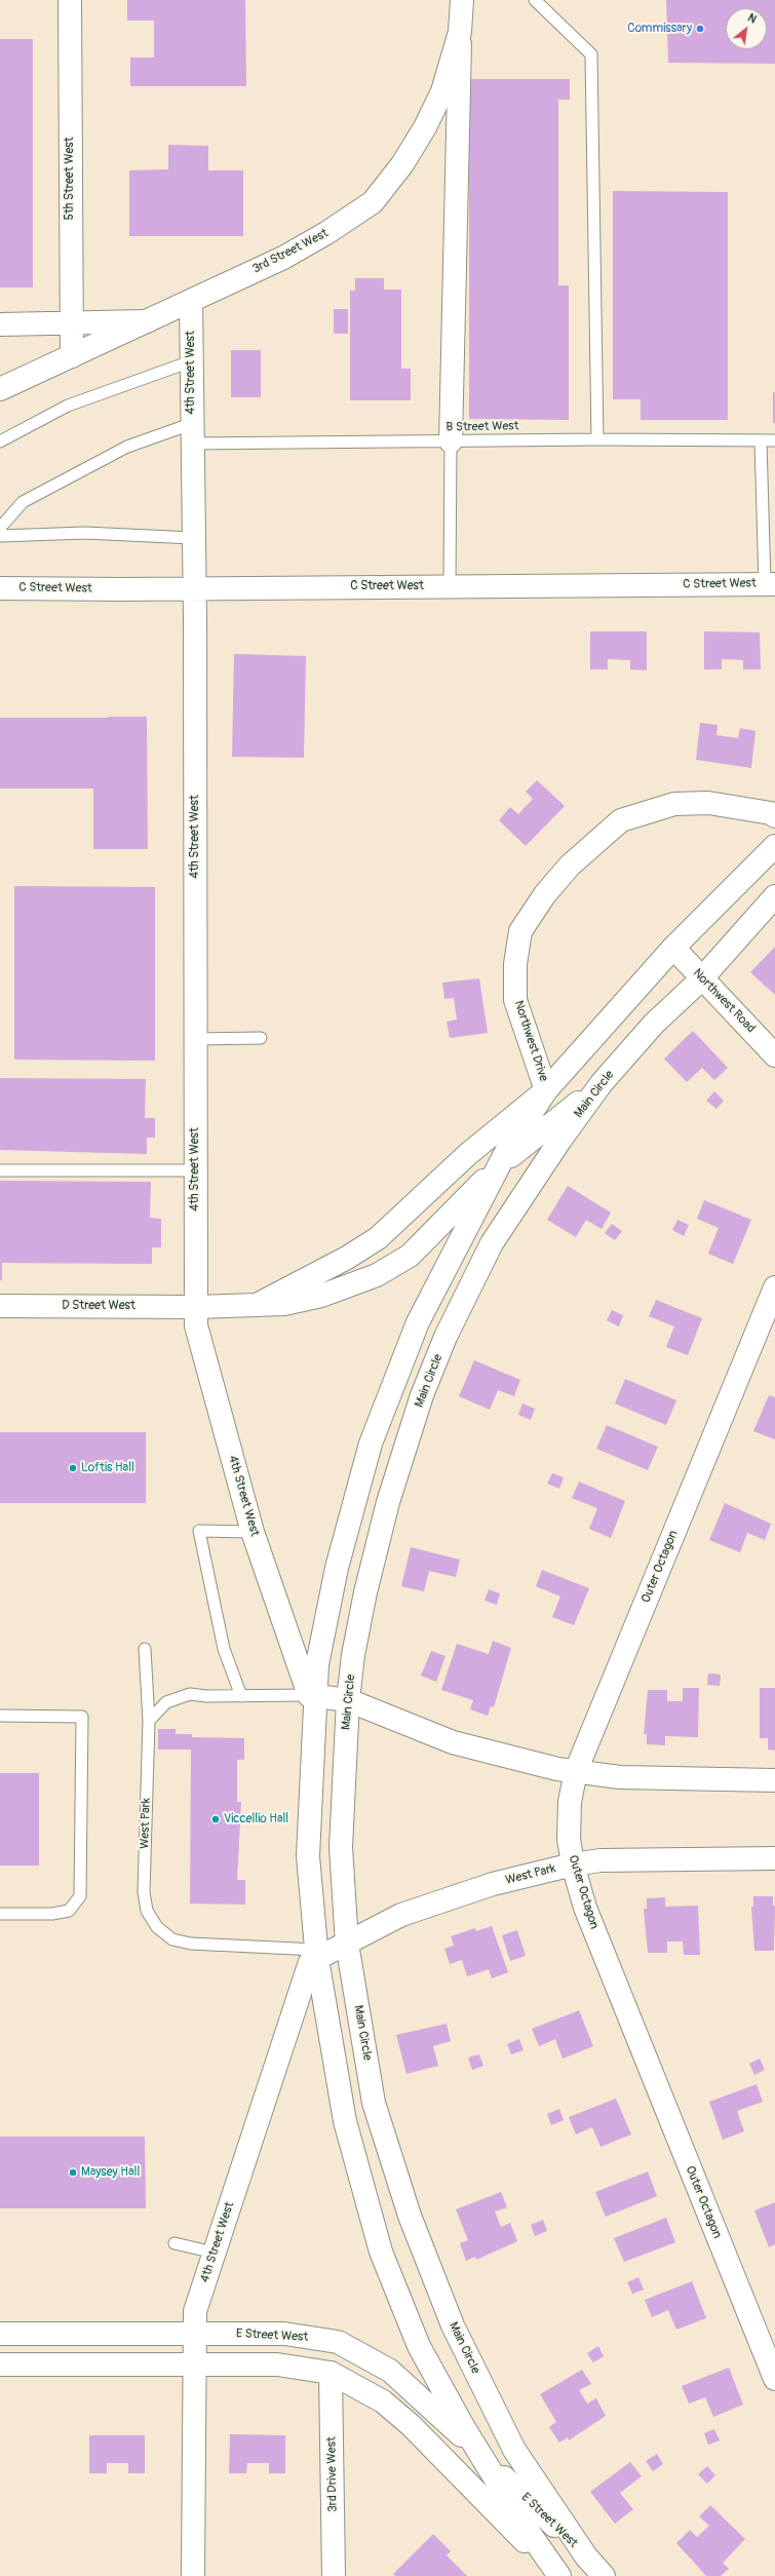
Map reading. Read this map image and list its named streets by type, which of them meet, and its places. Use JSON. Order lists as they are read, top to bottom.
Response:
{
  "streets": {
    "street": [
      "5th Street West",
      "3rd Street West",
      "4th Street West",
      "C Street West",
      "Northwest Road",
      "Northwest Drive",
      "Main Circle",
      "D Street West",
      "Outer Octagon",
      "West Park",
      "E Street West",
      "3rd Drive West"
    ],
    "lane": ["B Street West"]
  },
  "crossings": [
    ["5th Street West", "3rd Street West"],
    ["3rd Street West", "4th Street West"],
    ["4th Street West", "B Street West"],
    ["4th Street West", "C Street West"],
    ["4th Street West", "Northwest Drive"],
    ["4th Street West", "Main Circle"],
    ["4th Street West", "D Street West"],
    ["4th Street West", "West Park"],
    ["4th Street West", "E Street West"],
    ["Northwest Road", "Northwest Drive"],
    ["Northwest Road", "Main Circle"],
    ["Northwest Drive", "Main Circle"],
    ["Northwest Drive", "D Street West"],
    ["Main Circle", "West Park"],
    ["Main Circle", "E Street West"],
    ["Outer Octagon", "West Park"],
    ["E Street West", "3rd Drive West"]
  ],
  "places": [
    "Commissary",
    "Loftis Hall",
    "Viccellio Hall",
    "Maysey Hall"
  ],
  "north": "top right"
}
